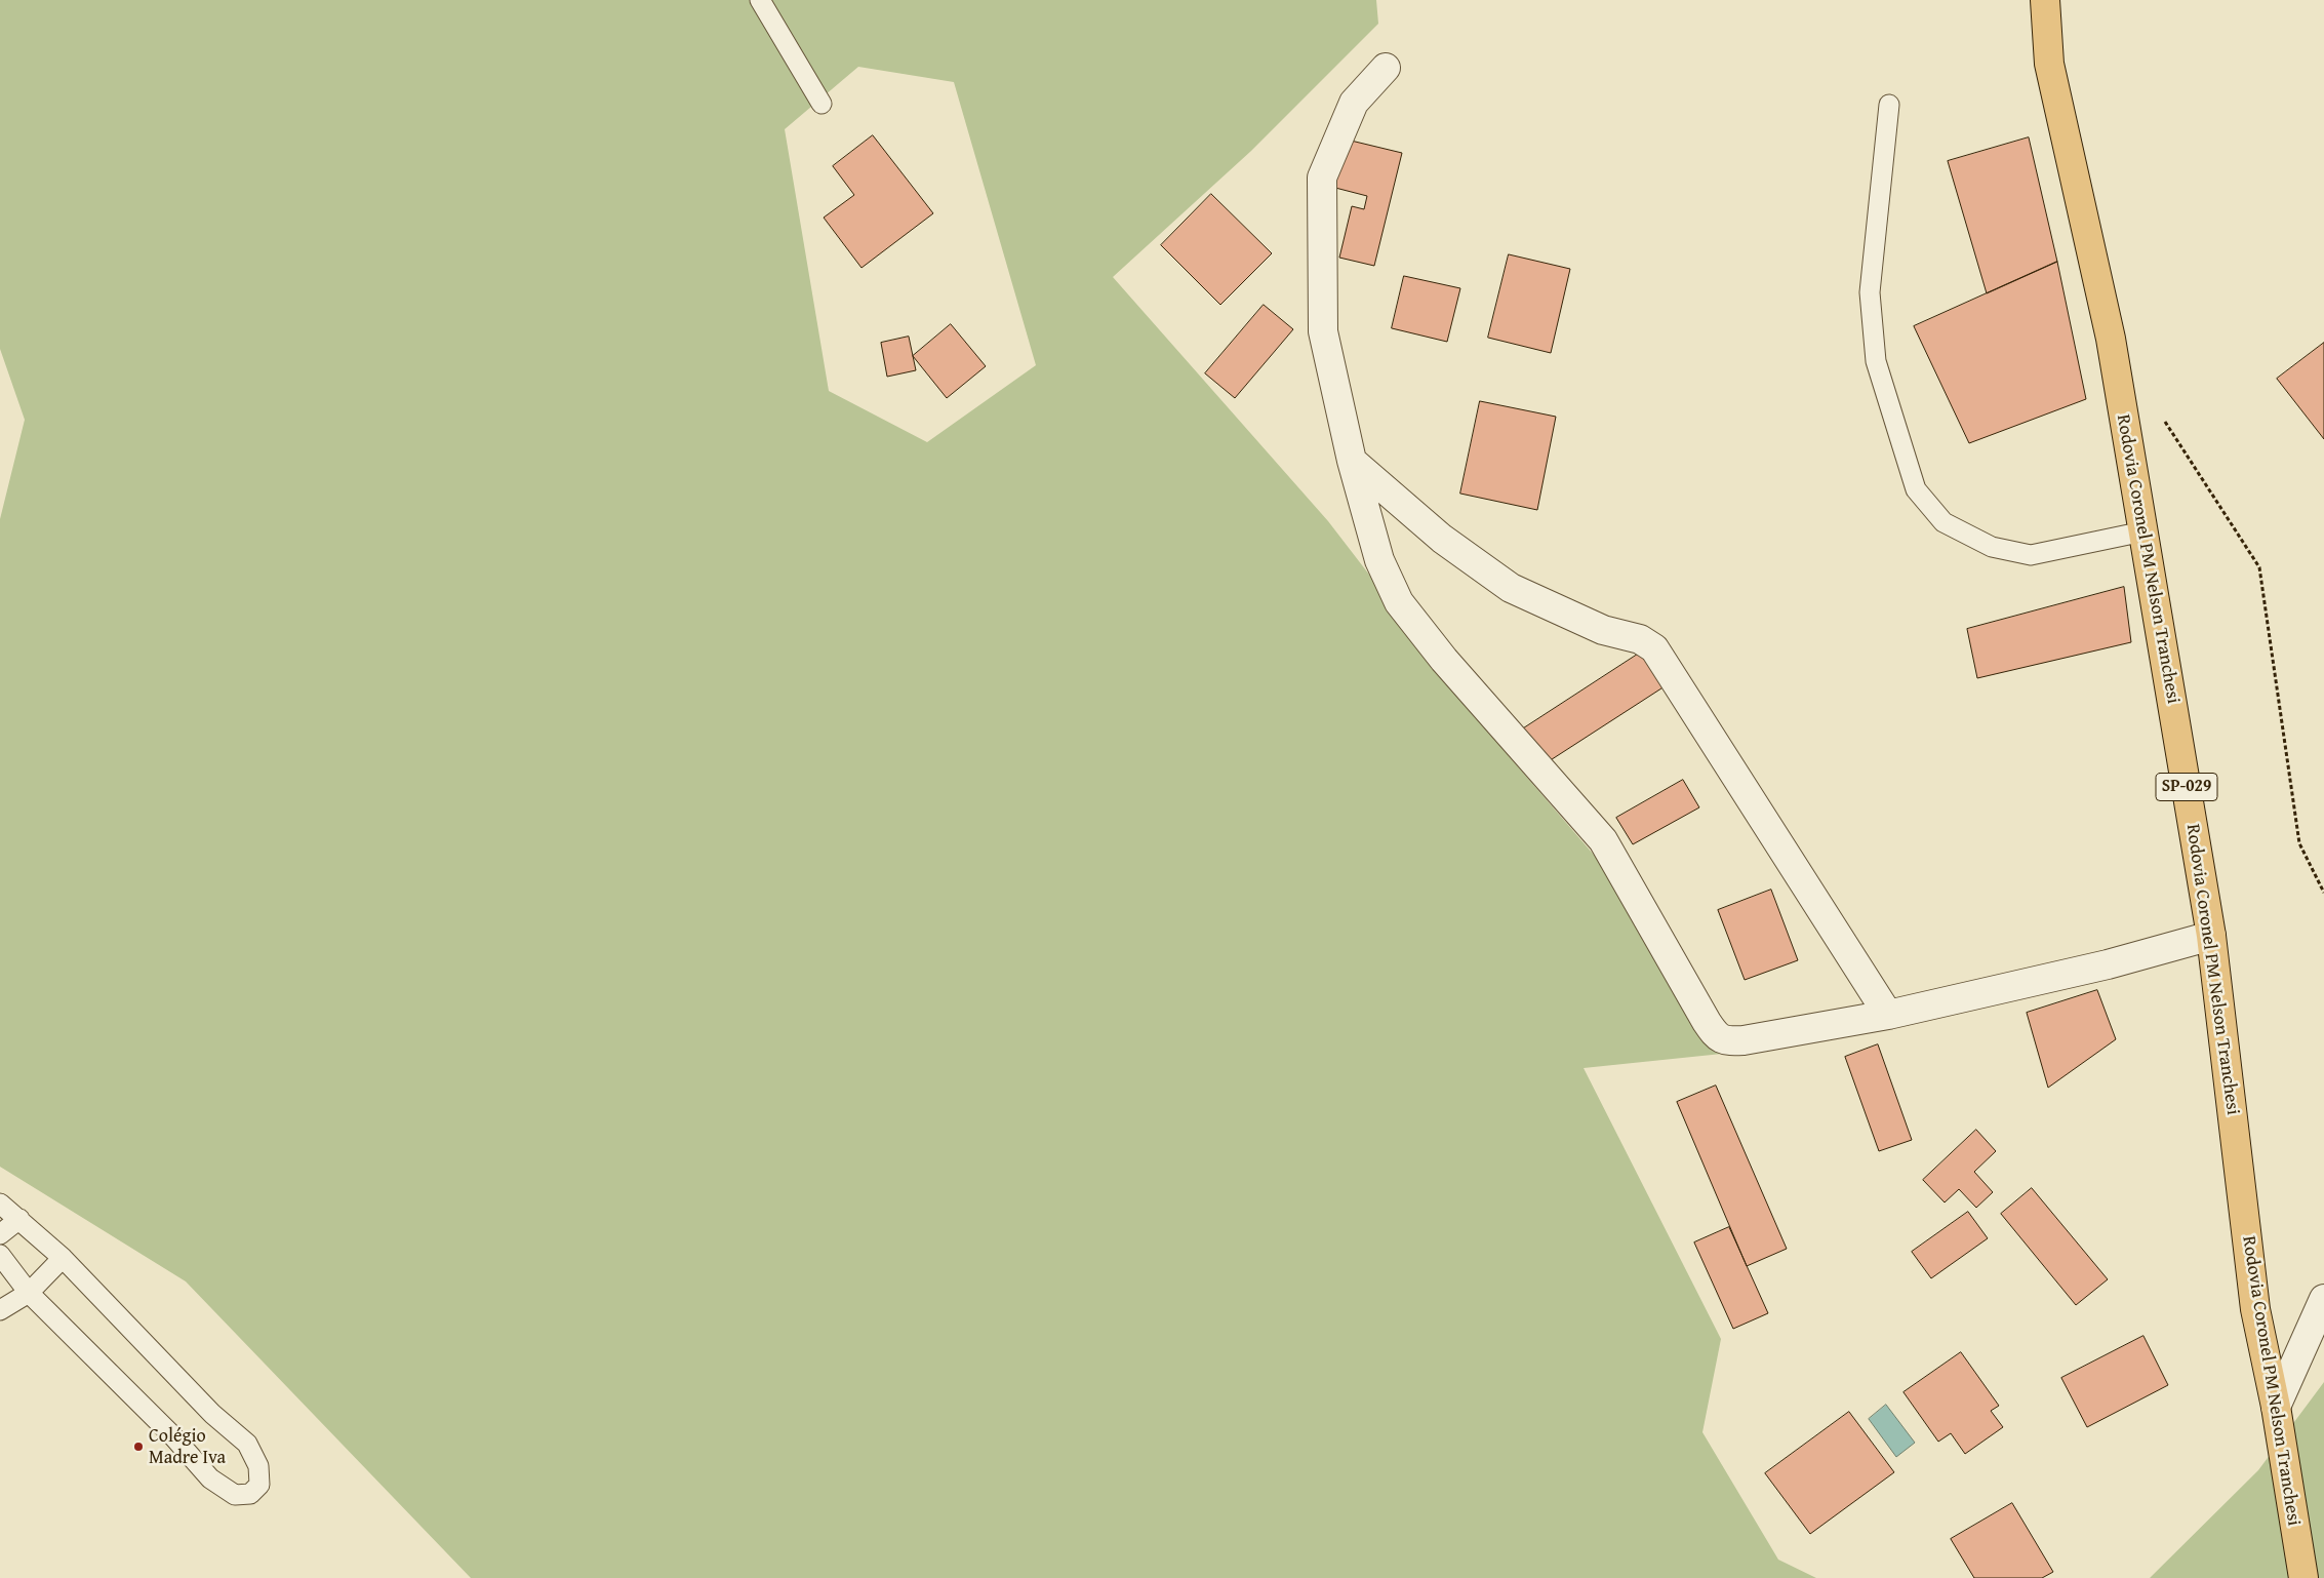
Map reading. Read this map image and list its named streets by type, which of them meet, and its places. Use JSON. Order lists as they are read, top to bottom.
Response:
{
  "streets": {
    "highway": ["Rodovia Coronel PM Nelson Tranchesi", "SP-029"]
  },
  "places": ["Colégio Madre Iva"]
}
